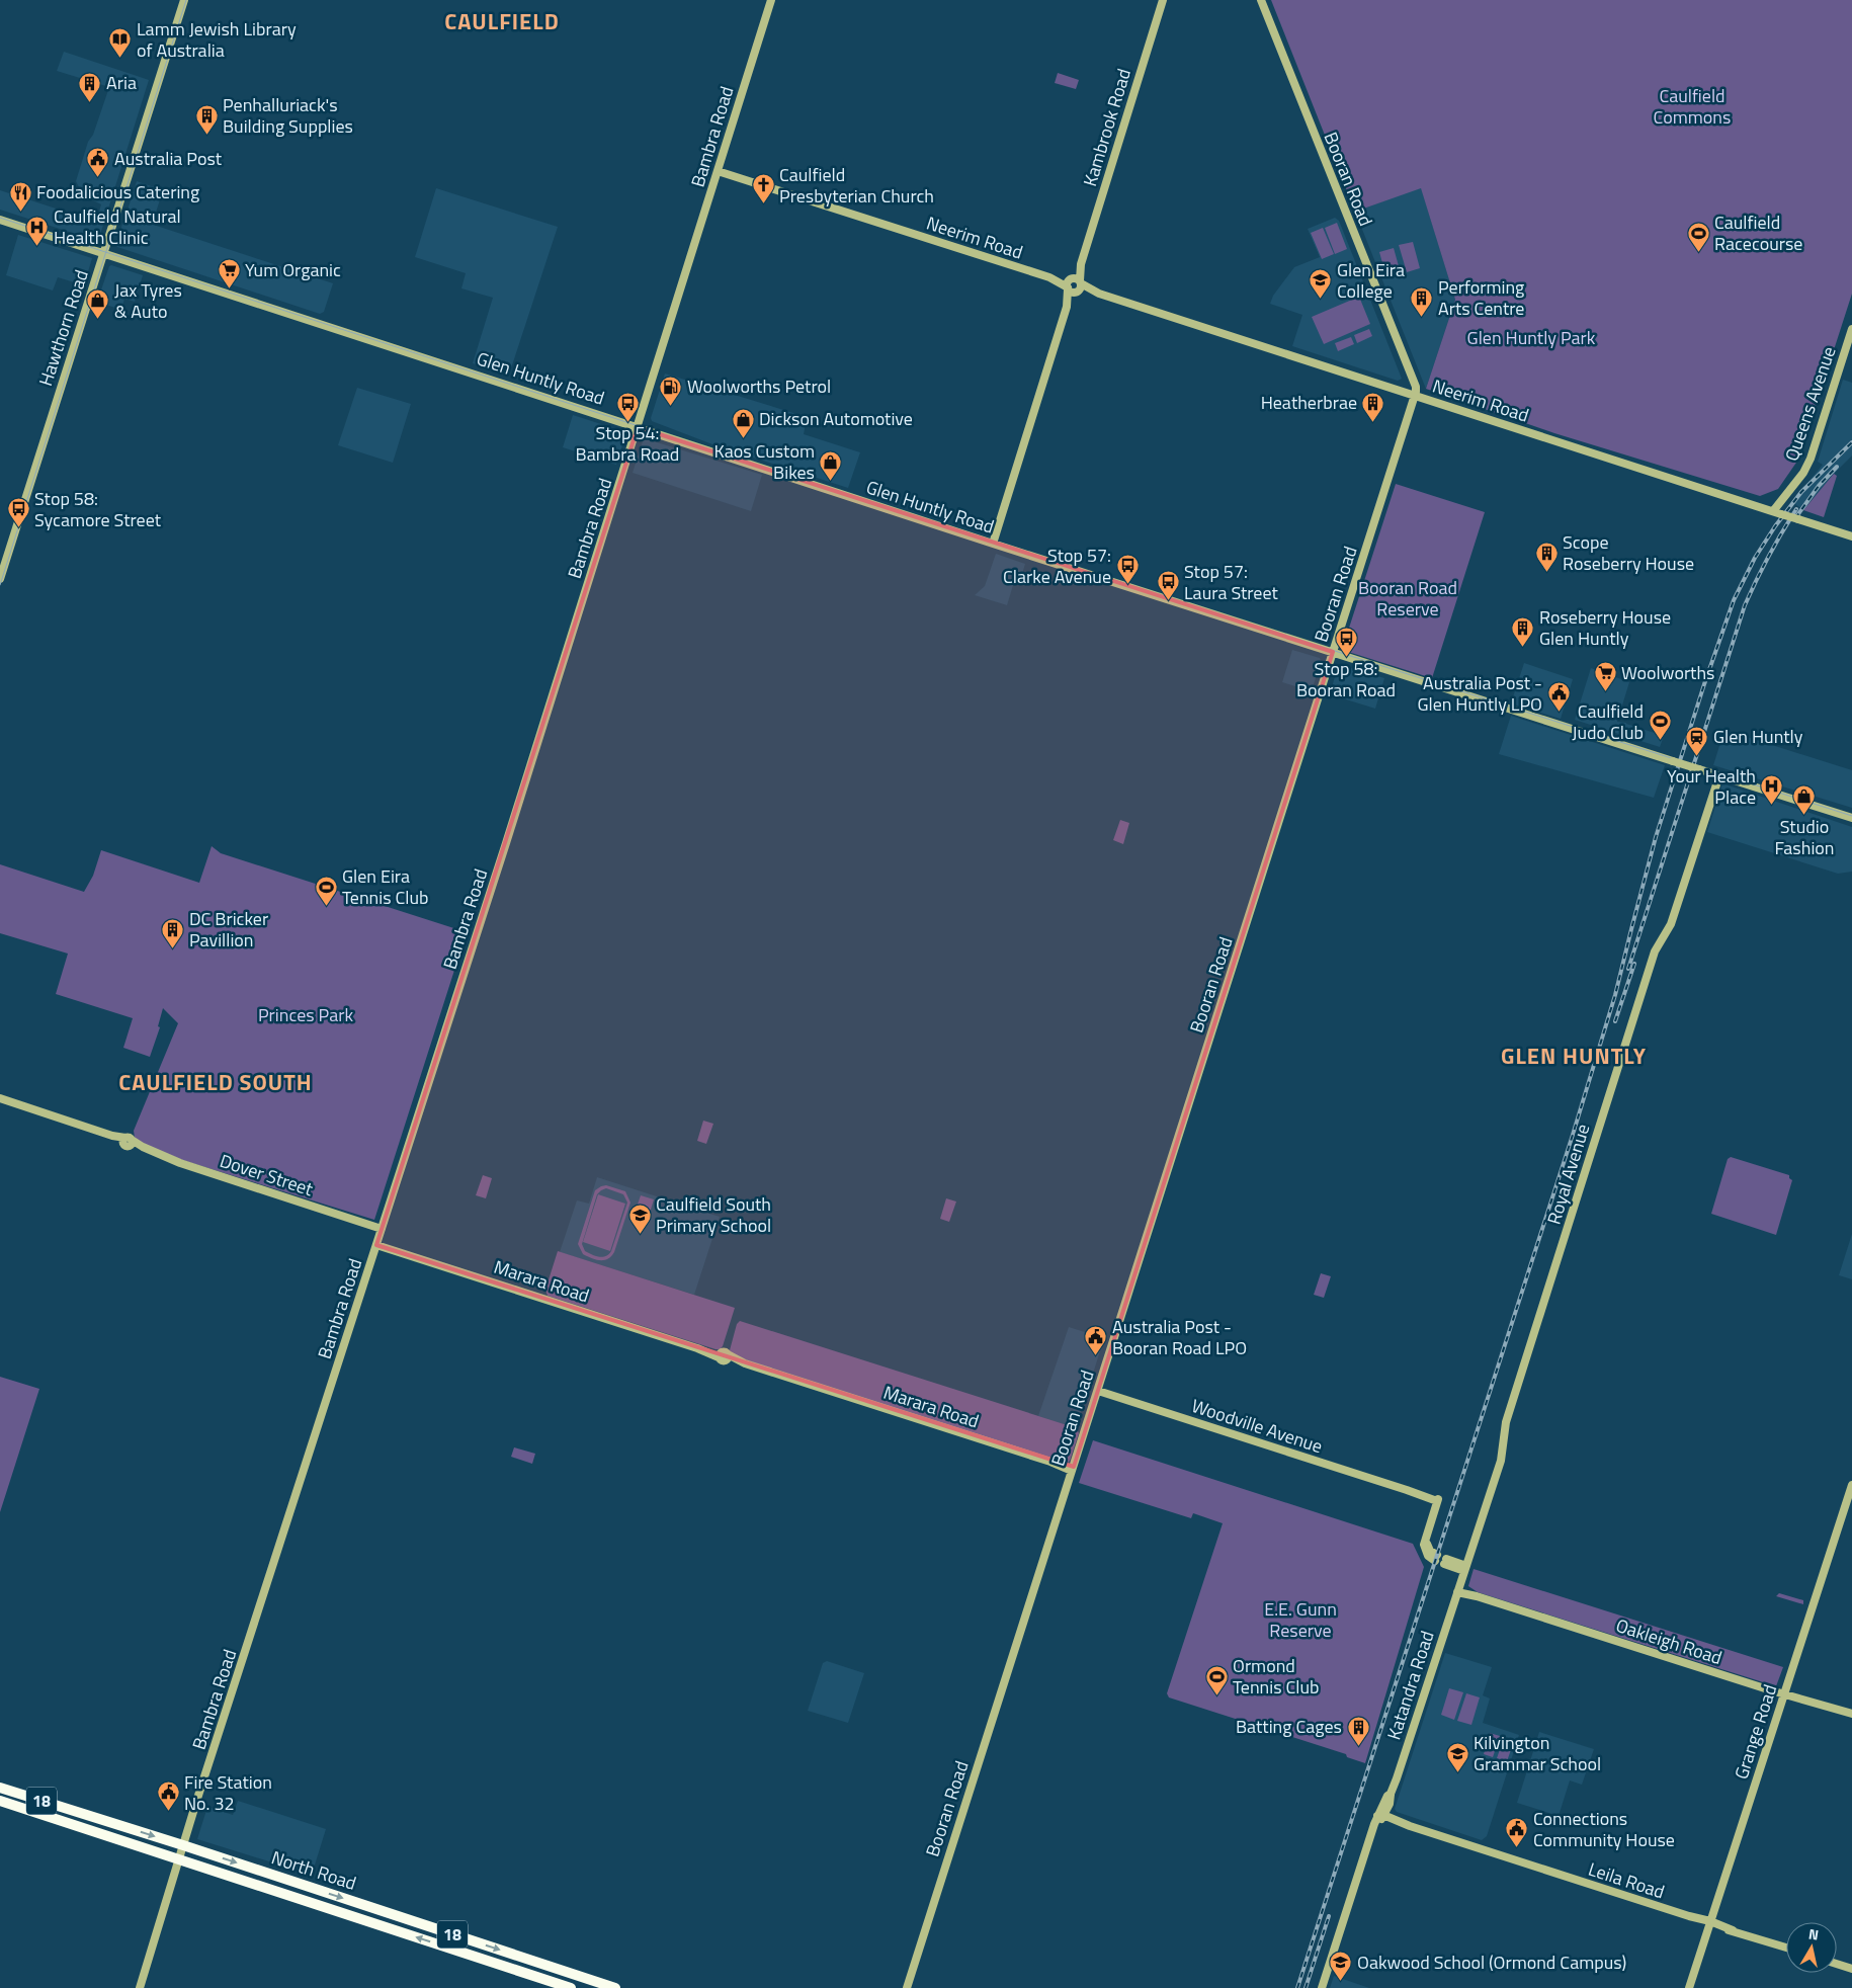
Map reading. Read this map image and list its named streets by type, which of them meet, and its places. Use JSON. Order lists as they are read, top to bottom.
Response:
{
  "streets": {
    "highway": ["18", "North Road"],
    "street": [
      "Kambrook Road",
      "Bambra Road",
      "Booran Road",
      "Neerim Road",
      "Hawthorn Road",
      "Glen Huntly Road",
      "Queens Avenue",
      "Royal Avenue",
      "Dover Street",
      "Marara Road",
      "Woodville Avenue",
      "Oakleigh Road",
      "Katandra Road",
      "Grange Road",
      "Leila Road"
    ]
  },
  "crossings": [
    ["Kambrook Road", "Neerim Road"],
    ["Bambra Road", "Neerim Road"],
    ["Bambra Road", "Glen Huntly Road"],
    ["Bambra Road", "Dover Street"],
    ["Bambra Road", "Marara Road"],
    ["Bambra Road", "North Road"],
    ["Booran Road", "Neerim Road"],
    ["Booran Road", "Glen Huntly Road"],
    ["Booran Road", "Marara Road"],
    ["Booran Road", "Woodville Avenue"],
    ["Neerim Road", "Queens Avenue"],
    ["Hawthorn Road", "Glen Huntly Road"],
    ["Glen Huntly Road", "Royal Avenue"],
    ["Royal Avenue", "Oakleigh Road"],
    ["Royal Avenue", "Katandra Road"],
    ["Oakleigh Road", "Katandra Road"],
    ["Oakleigh Road", "Grange Road"],
    ["Katandra Road", "Leila Road"],
    ["Grange Road", "Leila Road"]
  ],
  "districts": ["CAULFIELD", "GLEN HUNTLY", "CAULFIELD SOUTH"],
  "parks": [
    "Caulfield Commons",
    "Glen Huntly Park",
    "Booran Road Reserve",
    "Princes Park",
    "E.E. Gunn Reserve"
  ],
  "places": {
    "library": ["Lamm Jewish Library of Australia"],
    "building": [
      "Aria",
      "Penhalluriack's Building Supplies",
      "Performing Arts Centre",
      "Heatherbrae",
      "Scope Roseberry House",
      "Roseberry House Glen Huntly",
      "DC Bricker Pavillion",
      "Batting Cages"
    ],
    "public building": [
      "Australia Post",
      "Australia Post - Glen Huntly LPO",
      "Australia Post - Booran Road LPO",
      "Fire Station No. 32",
      "Connections Community House"
    ],
    "church": ["Caulfield Presbyterian Church"],
    "restaurant": ["Foodalicious Catering"],
    "hospital": ["Caulfield Natural Health Clinic", "Your Health Place"],
    "sports": [
      "Caulfield Racecourse",
      "Caulfield Judo Club",
      "Glen Eira Tennis Club",
      "Ormond Tennis Club"
    ],
    "supermarket": ["Yum Organic", "Woolworths"],
    "school or university": [
      "Glen Eira College",
      "Caulfield South Primary School",
      "Kilvington Grammar School",
      "Oakwood School (Ormond Campus)"
    ],
    "shop": [
      "Jax Tyres & Auto",
      "Dickson Automotive",
      "Kaos Custom Bikes",
      "Studio Fashion"
    ],
    "fuel station": ["Woolworths Petrol"],
    "bus stop": [
      "Stop 54: Bambra Road",
      "Stop 58: Sycamore Street",
      "Stop 57: Clarke Avenue",
      "Stop 57: Laura Street",
      "Stop 58: Booran Road"
    ],
    "station": ["Glen Huntly"]
  },
  "north": "top"
}
